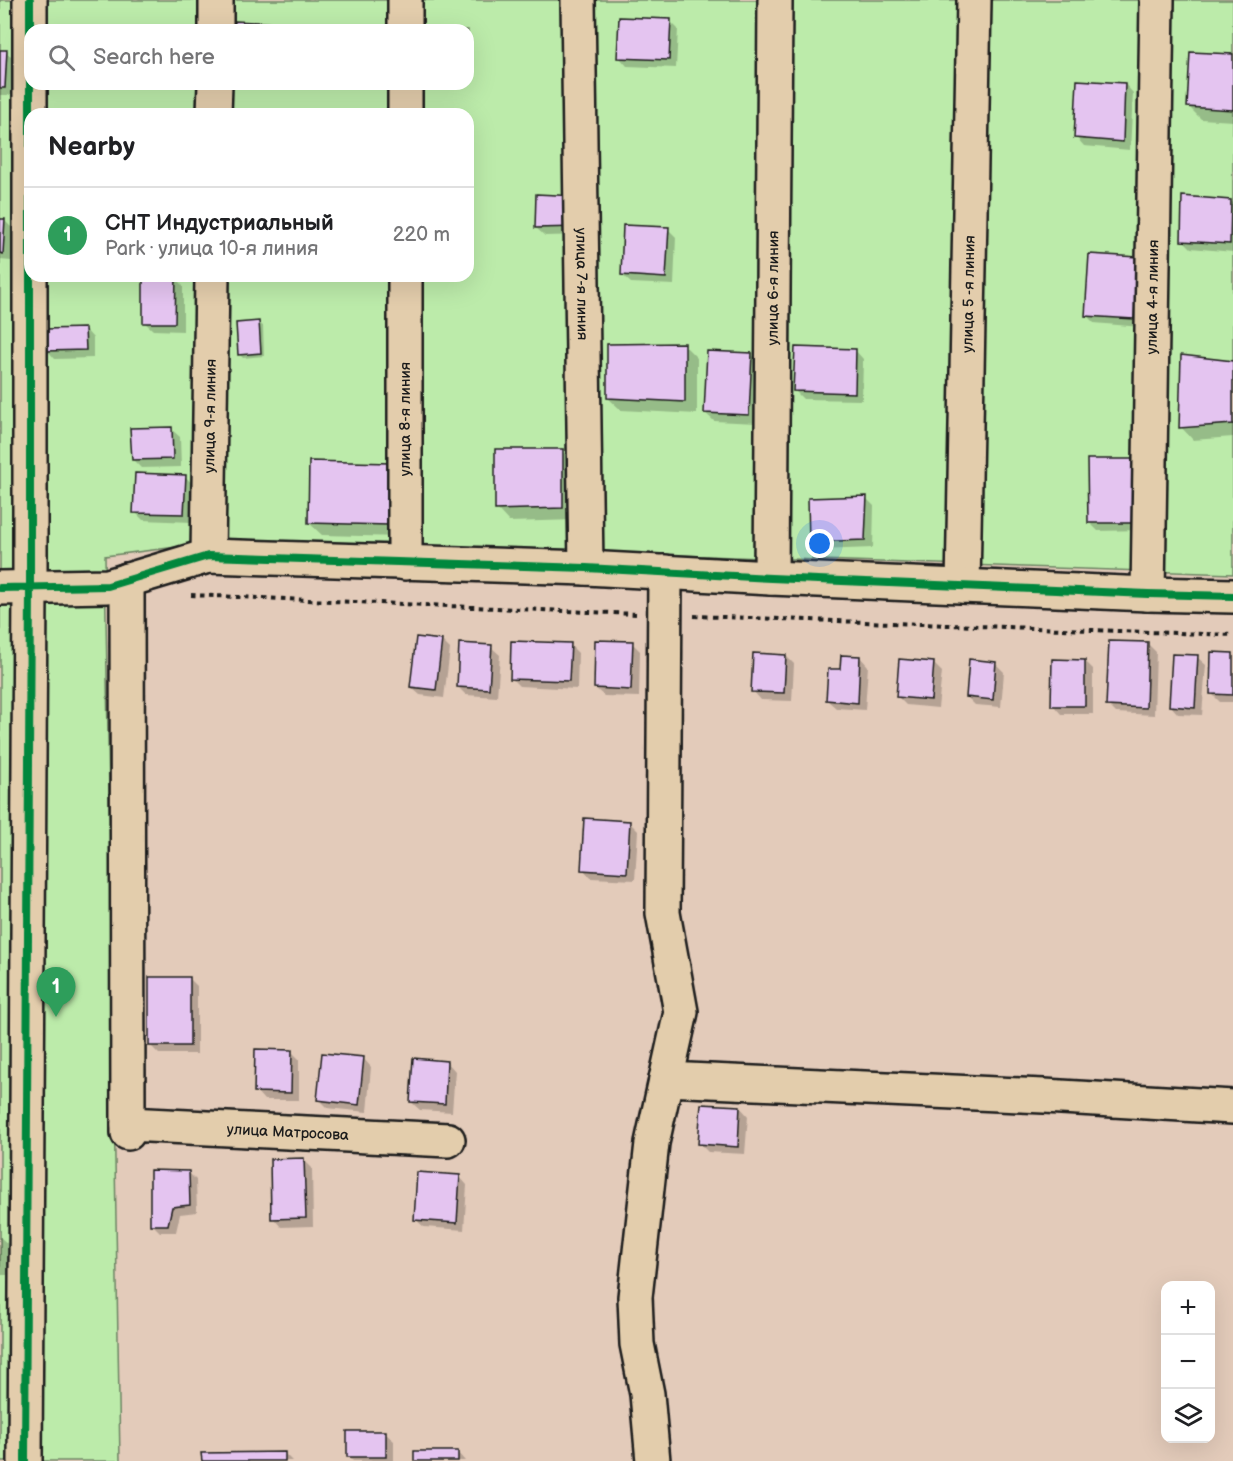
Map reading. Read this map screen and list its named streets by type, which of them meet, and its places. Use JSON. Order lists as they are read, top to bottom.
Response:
{
  "streets": {
    "street": [
      "улица 7-я линия",
      "улица 6-я линия",
      "улица 5 -я линия",
      "улица 4-я линия",
      "улица 9-я линия",
      "улица 8-я линия",
      "улица Матросова"
    ]
  },
  "page": {
    "search": "Search here",
    "heading": "Nearby",
    "list": [
      {
        "mark": "1",
        "name": "СНТ Индустриальный",
        "note": "Park · улица 10-я линия",
        "value": "220 m"
      }
    ],
    "pins": "1",
    "map_buttons": ["+", "−"]
  }
}
